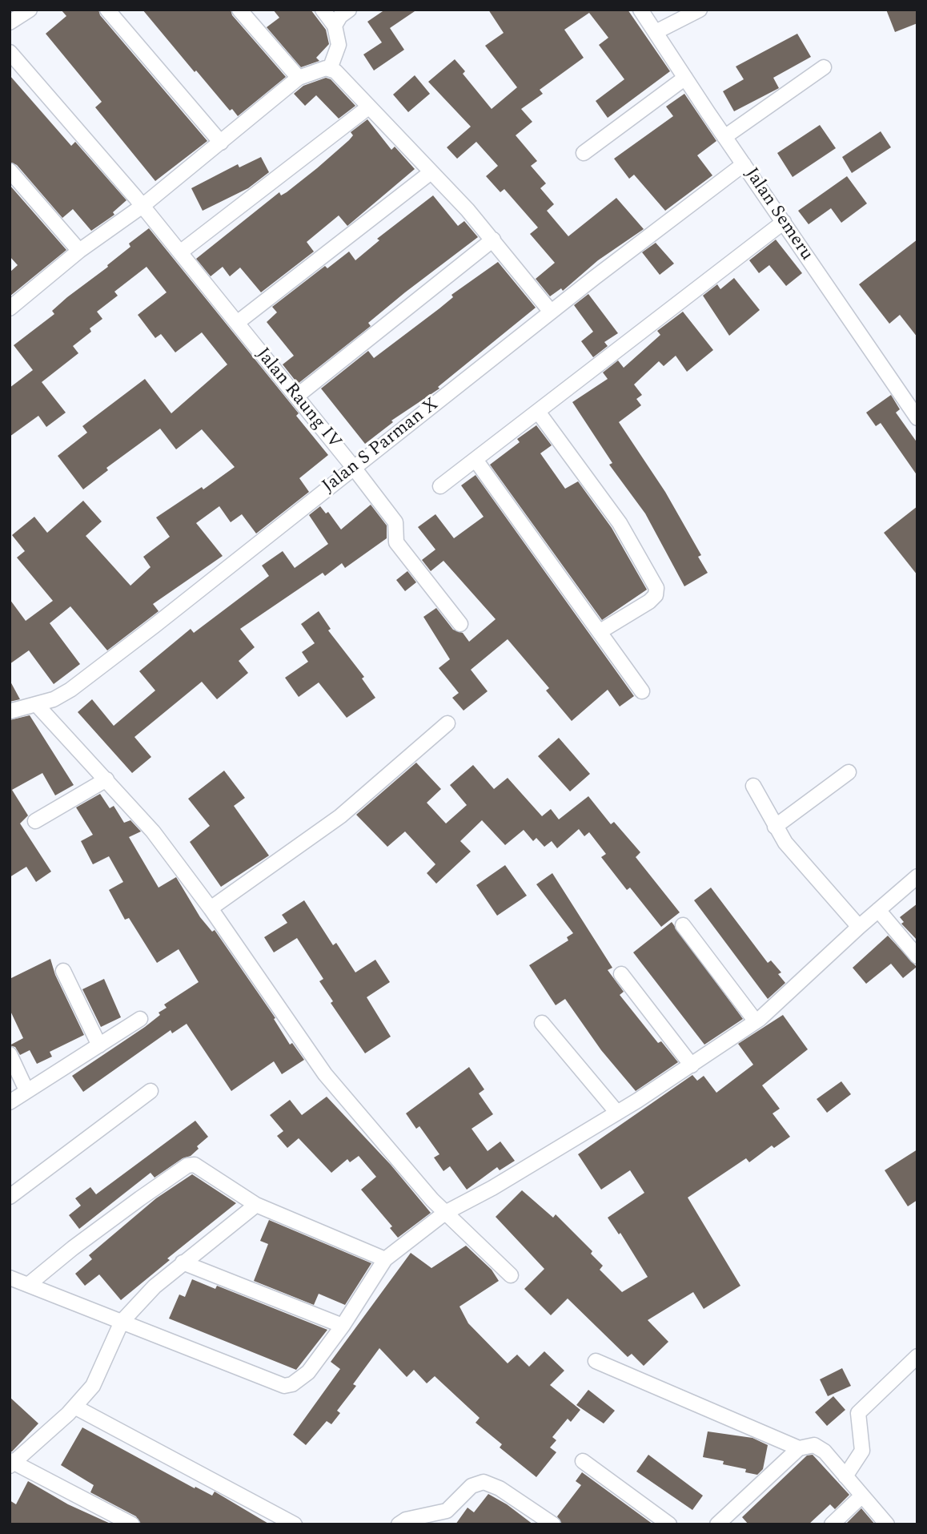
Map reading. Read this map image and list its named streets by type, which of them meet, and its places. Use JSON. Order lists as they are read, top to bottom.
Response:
{
  "streets": {
    "street": ["Jalan Semeru", "Jalan Raung IV", "Jalan S Parman X"]
  },
  "crossings": [
    ["Jalan Semeru", "Jalan S Parman X"],
    ["Jalan Raung IV", "Jalan S Parman X"]
  ]
}
